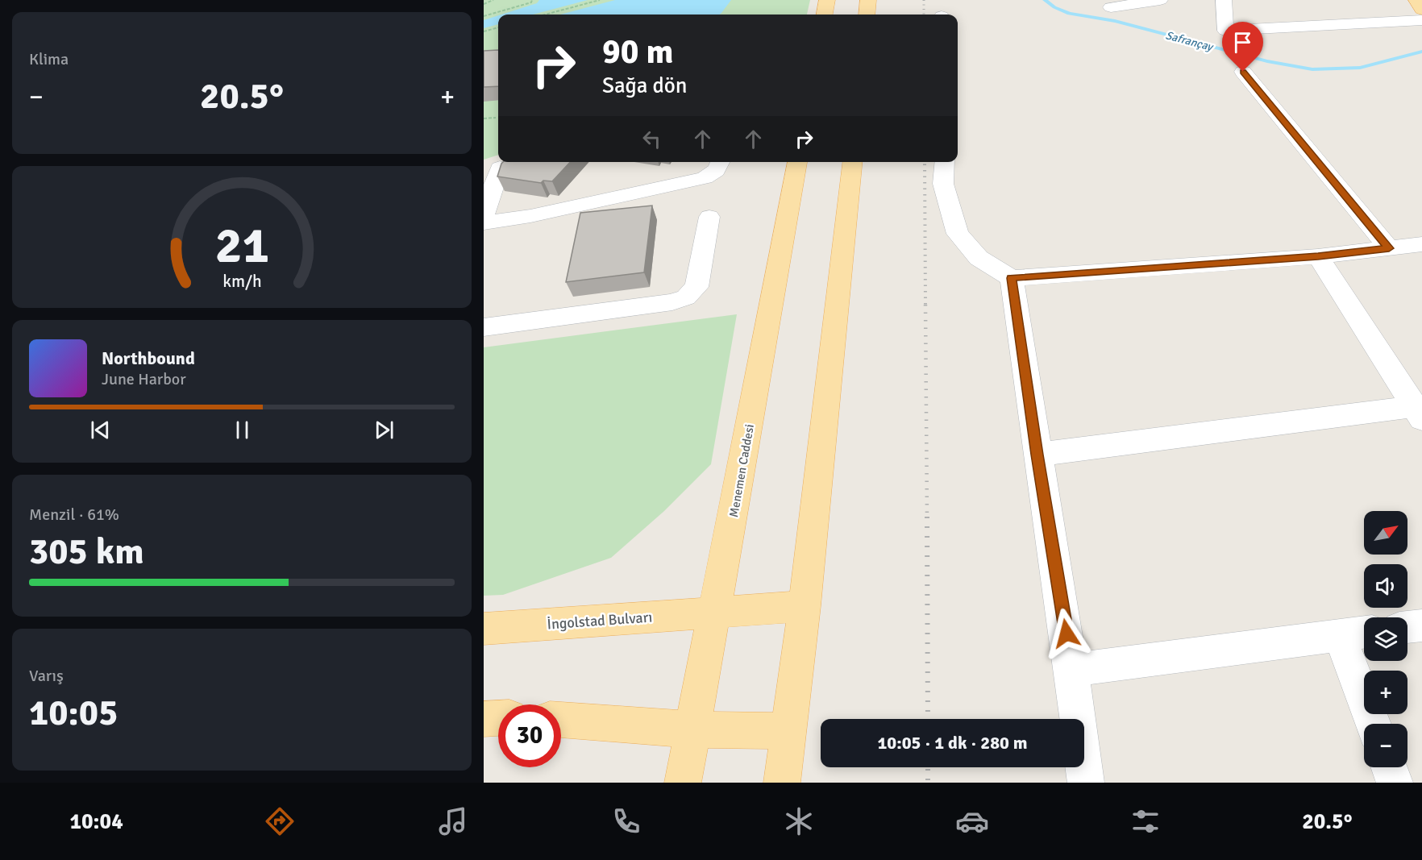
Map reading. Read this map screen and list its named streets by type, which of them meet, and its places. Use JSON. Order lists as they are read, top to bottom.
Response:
{
  "streets": {
    "main road": ["Menemen Caddesi", "İngolstad Bulvarı"]
  },
  "crossings": [
    ["Menemen Caddesi", "İngolstad Bulvarı"]
  ],
  "water": ["Safrançay"],
  "north": "top right",
  "page": {
    "tile": [
      "Klima",
      ["Menzil · 61%", "305 km"],
      ["Varış", "10:05"]
    ],
    "turn": ["90 m", "Sağa dön"],
    "heat": ["−", "20.5°", "+"],
    "song": ["Northbound", "June Harbor"],
    "map_buttons": ["+", "−"],
    "limit": "30",
    "trip": "10:05 · 1 dk · 280 m",
    "tabs": ["10:04", "20.5°"],
    "gauge": ["21", "km/h"]
  }
}
